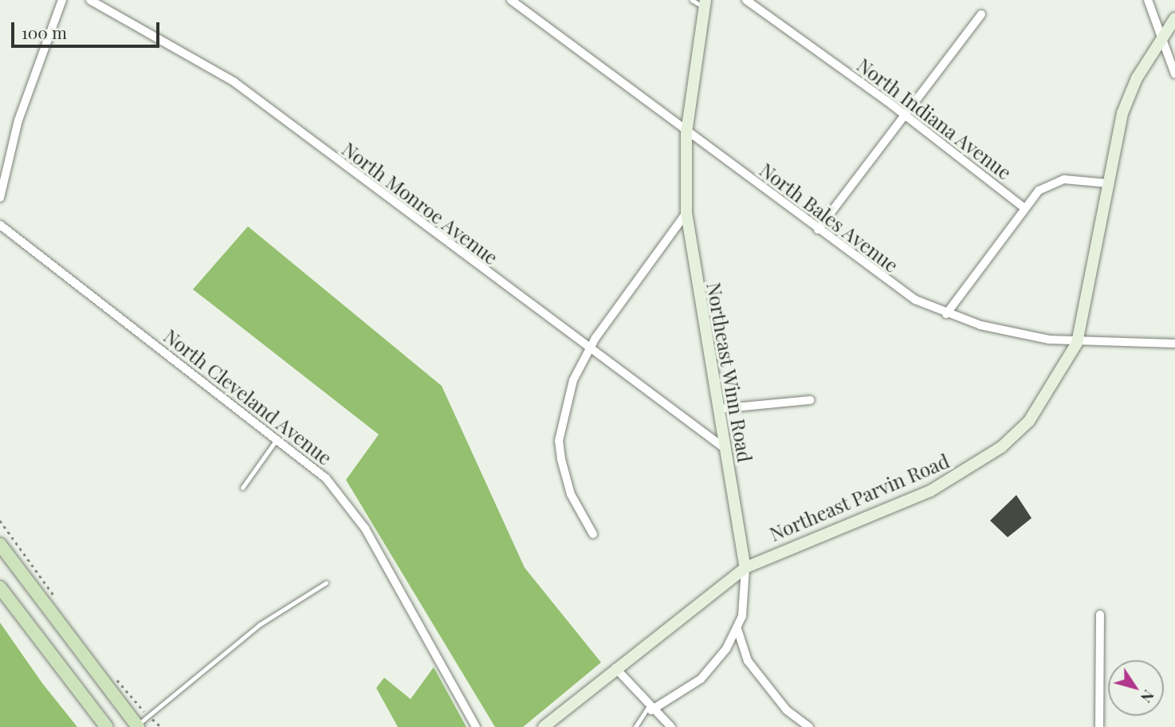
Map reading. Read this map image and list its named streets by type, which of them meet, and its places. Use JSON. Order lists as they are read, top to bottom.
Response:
{
  "streets": {
    "main road": ["Northeast Winn Road", "Northeast Parvin Road"],
    "street": [
      "North Indiana Avenue",
      "North Monroe Avenue",
      "North Bales Avenue",
      "North Cleveland Avenue"
    ]
  },
  "crossings": [
    ["North Monroe Avenue", "Northeast Winn Road"],
    ["North Bales Avenue", "Northeast Winn Road"],
    ["North Bales Avenue", "Northeast Parvin Road"],
    ["Northeast Winn Road", "Northeast Parvin Road"]
  ],
  "scale_bar": "100 m",
  "north": "bottom right"
}
